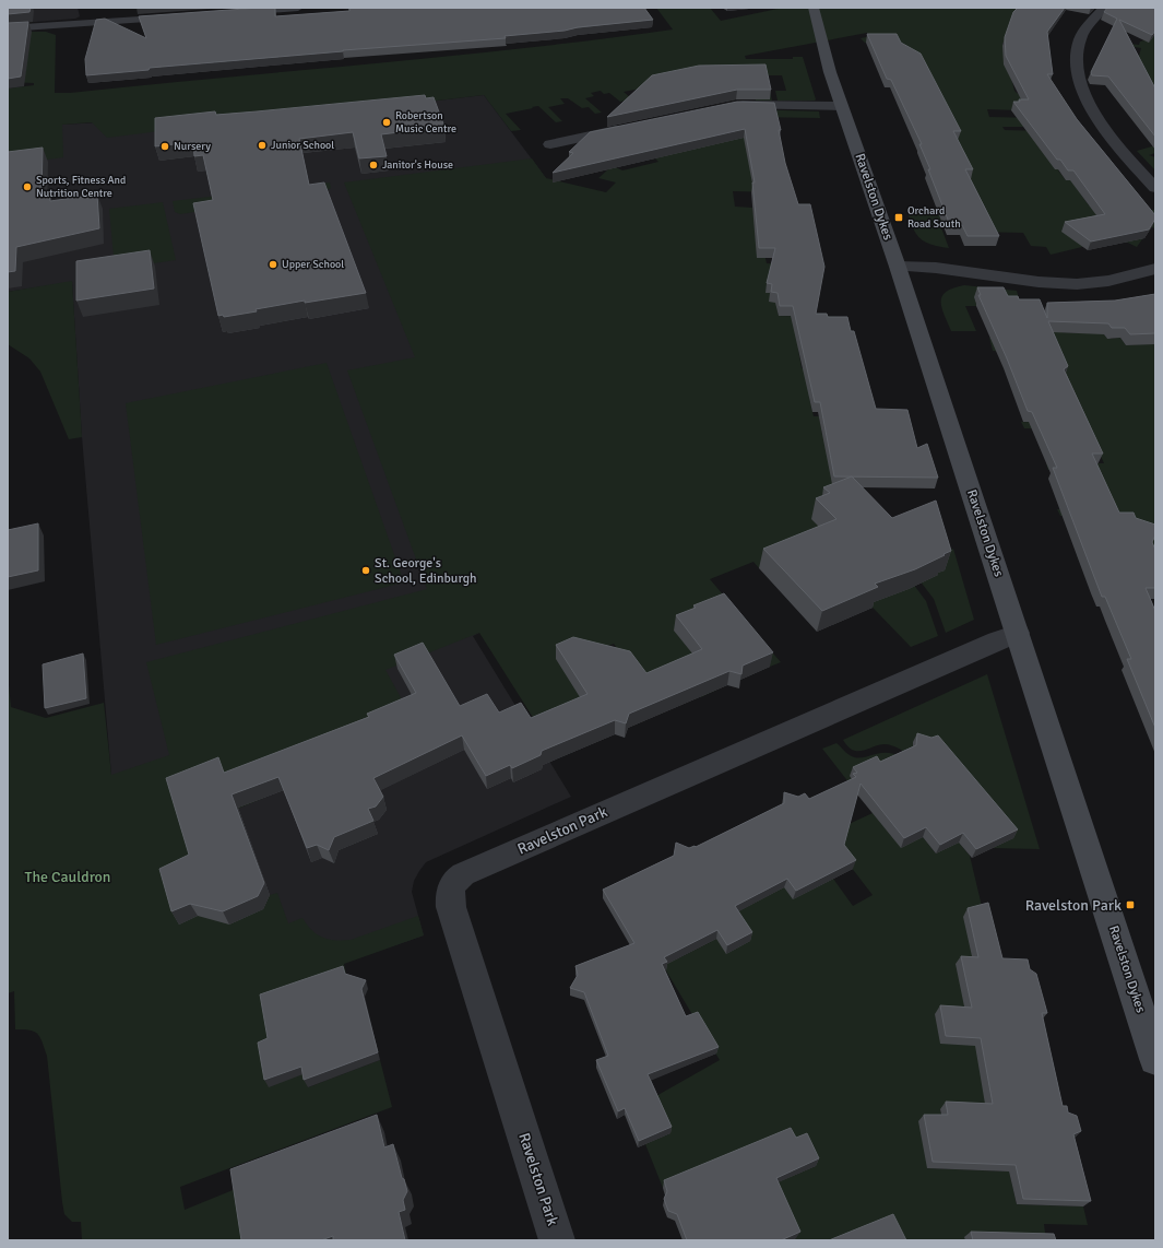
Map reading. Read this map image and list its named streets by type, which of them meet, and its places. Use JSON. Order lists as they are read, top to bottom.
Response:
{
  "streets": {
    "street": ["Ravelston Dykes", "Ravelston Park"]
  },
  "crossings": [
    ["Ravelston Dykes", "Ravelston Park"]
  ],
  "parks": ["The Cauldron"],
  "places": {
    "other": [
      "Robertson Music Centre",
      "Junior School",
      "Nursery",
      "Janitor's House",
      "Sports, Fitness And Nutrition Centre",
      "Upper School",
      "St. George's School, Edinburgh"
    ],
    "transit": ["Orchard Road South", "Ravelston Park"]
  }
}
